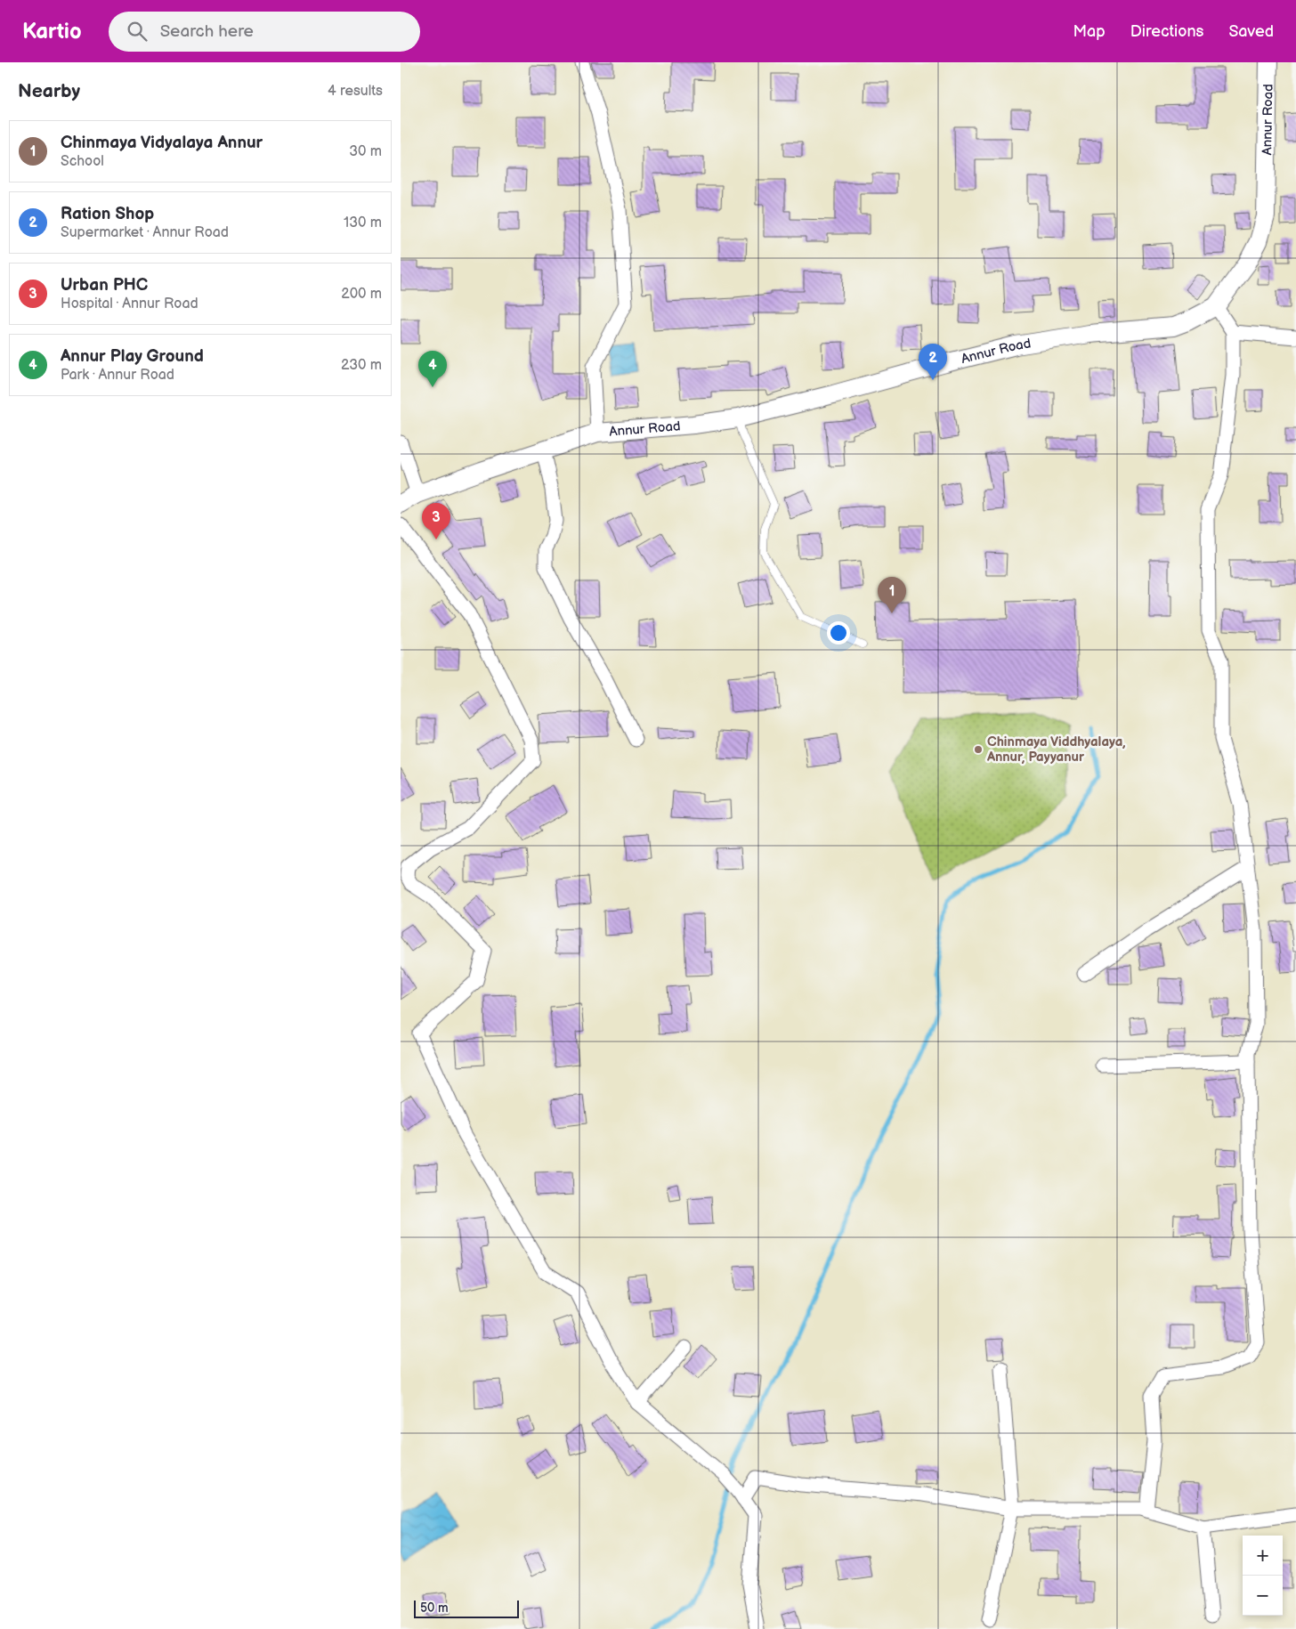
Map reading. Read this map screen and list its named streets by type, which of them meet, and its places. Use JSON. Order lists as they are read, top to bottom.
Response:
{
  "streets": {
    "main road": ["Annur Road"]
  },
  "places": ["Chinmaya Viddhyalaya, Annur, Payyanur"],
  "scale_bar": "50 m",
  "page": {
    "header": "Kartio",
    "search": "Search here",
    "nav": ["Map", "Directions", "Saved"],
    "heading": ["Nearby", "4 results"],
    "list": [
      {
        "mark": "1",
        "name": "Chinmaya Vidyalaya Annur",
        "note": "School",
        "value": "30 m"
      },
      {
        "mark": "2",
        "name": "Ration Shop",
        "note": "Supermarket · Annur Road",
        "value": "130 m"
      },
      {
        "mark": "3",
        "name": "Urban PHC",
        "note": "Hospital · Annur Road",
        "value": "200 m"
      },
      {
        "mark": "4",
        "name": "Annur Play Ground",
        "note": "Park · Annur Road",
        "value": "230 m"
      }
    ],
    "pins": [
      "2",
      "4",
      "3",
      "1"
    ],
    "map_buttons": ["+", "−"],
    "scale": "50 m"
  }
}
